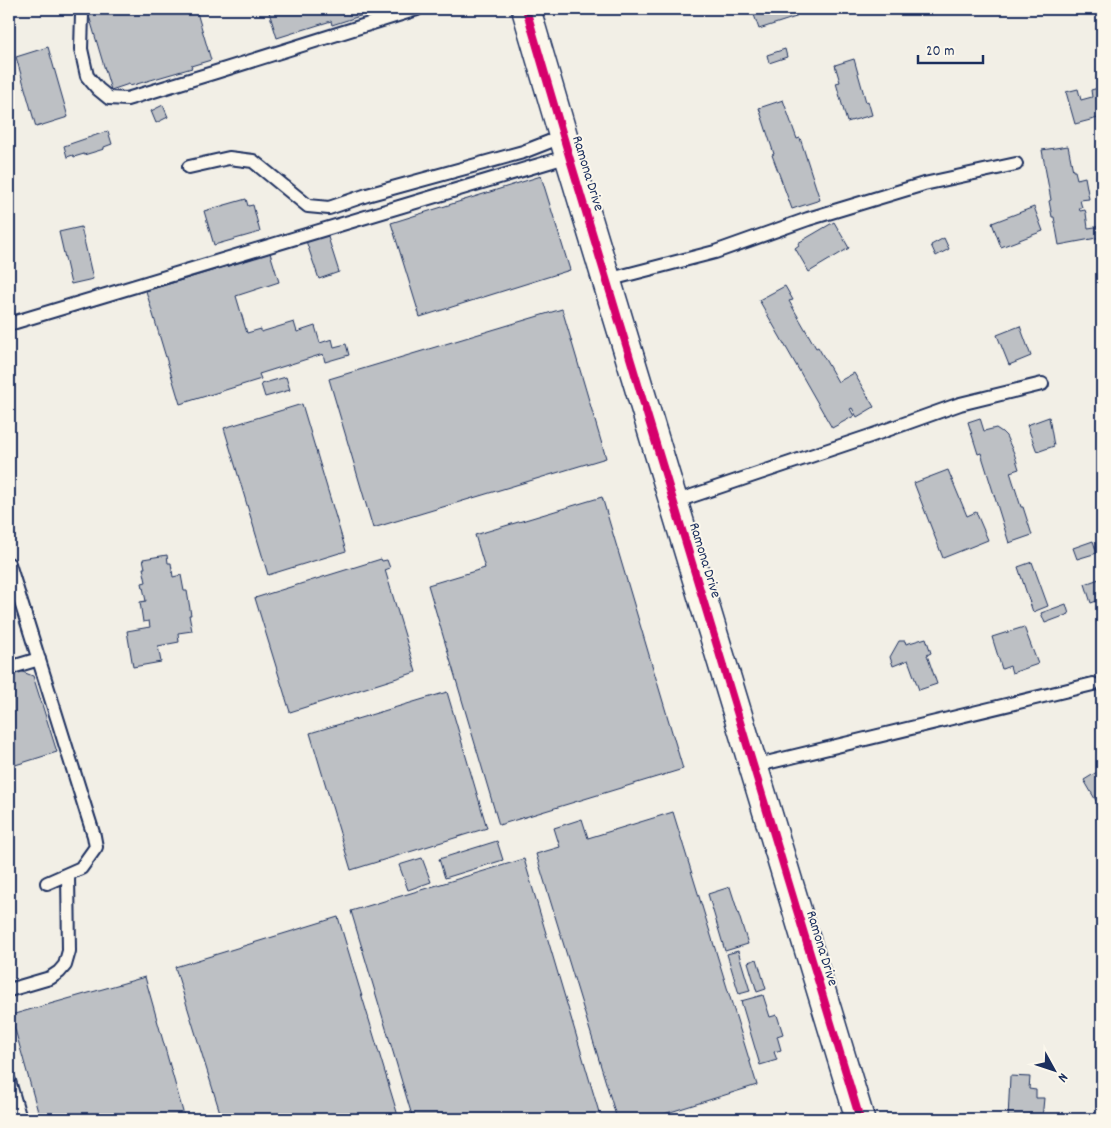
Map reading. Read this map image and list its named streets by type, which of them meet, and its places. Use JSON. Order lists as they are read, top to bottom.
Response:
{
  "streets": {
    "street": ["Ramona Drive"]
  },
  "scale_bar": "20 m",
  "north": "bottom right"
}
